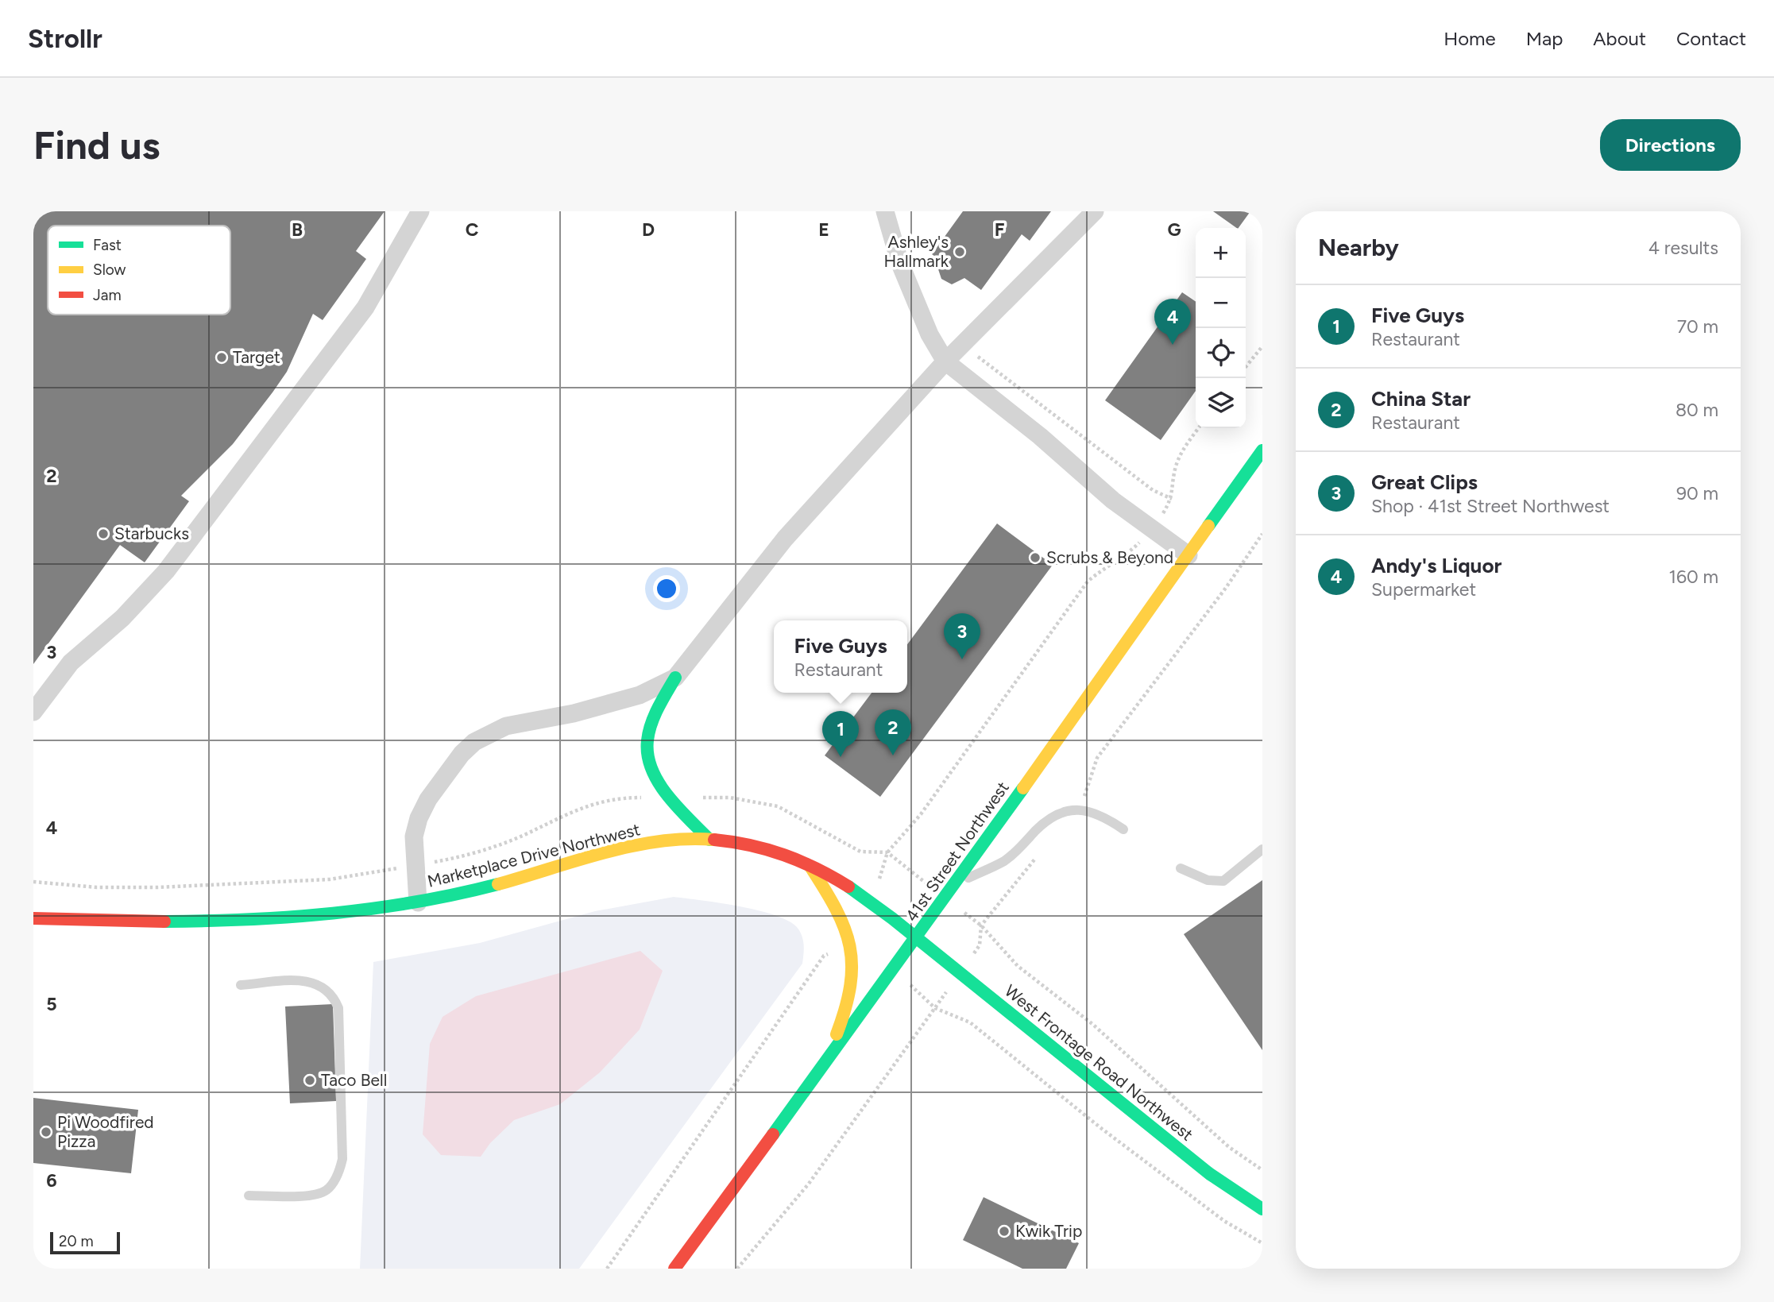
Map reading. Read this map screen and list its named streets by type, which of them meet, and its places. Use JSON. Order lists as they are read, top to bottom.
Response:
{
  "streets": {
    "street": ["41st Street Northwest", "Marketplace Drive Northwest", "West Frontage Road Northwest"]
  },
  "crossings": [
    ["41st Street Northwest", "Marketplace Drive Northwest"],
    ["41st Street Northwest", "West Frontage Road Northwest"],
    ["Marketplace Drive Northwest", "West Frontage Road Northwest"]
  ],
  "places": [
    "Ashley's Hallmark",
    "Target",
    "Starbucks",
    "Scrubs & Beyond",
    "Taco Bell",
    "Pi Woodfired Pizza",
    "Kwik Trip"
  ],
  "legend": ["Fast", "Slow", "Jam"],
  "scale_bar": "20 m",
  "page": {
    "header": "Strollr",
    "nav": [
      "Home",
      "Map",
      "About",
      "Contact"
    ],
    "buttons": "Directions",
    "title": "Find us",
    "heading": ["Nearby", "4 results"],
    "map_buttons": ["+", "−"],
    "list": [
      {
        "mark": "1",
        "name": "Five Guys",
        "note": "Restaurant",
        "value": "70 m"
      },
      {
        "mark": "2",
        "name": "China Star",
        "note": "Restaurant",
        "value": "80 m"
      },
      {
        "mark": "3",
        "name": "Great Clips",
        "note": "Shop · 41st Street Northwest",
        "value": "90 m"
      },
      {
        "mark": "4",
        "name": "Andy's Liquor",
        "note": "Supermarket",
        "value": "160 m"
      }
    ],
    "pins": [
      "4",
      "3",
      "2",
      "1"
    ],
    "popup": ["Five Guys", "Restaurant"],
    "scale": "20 m"
  },
  "grid": {
    "columns": [
      "B",
      "C",
      "D",
      "E",
      "F",
      "G"
    ],
    "rows": [
      "2",
      "3",
      "4",
      "5",
      "6"
    ]
  }
}
